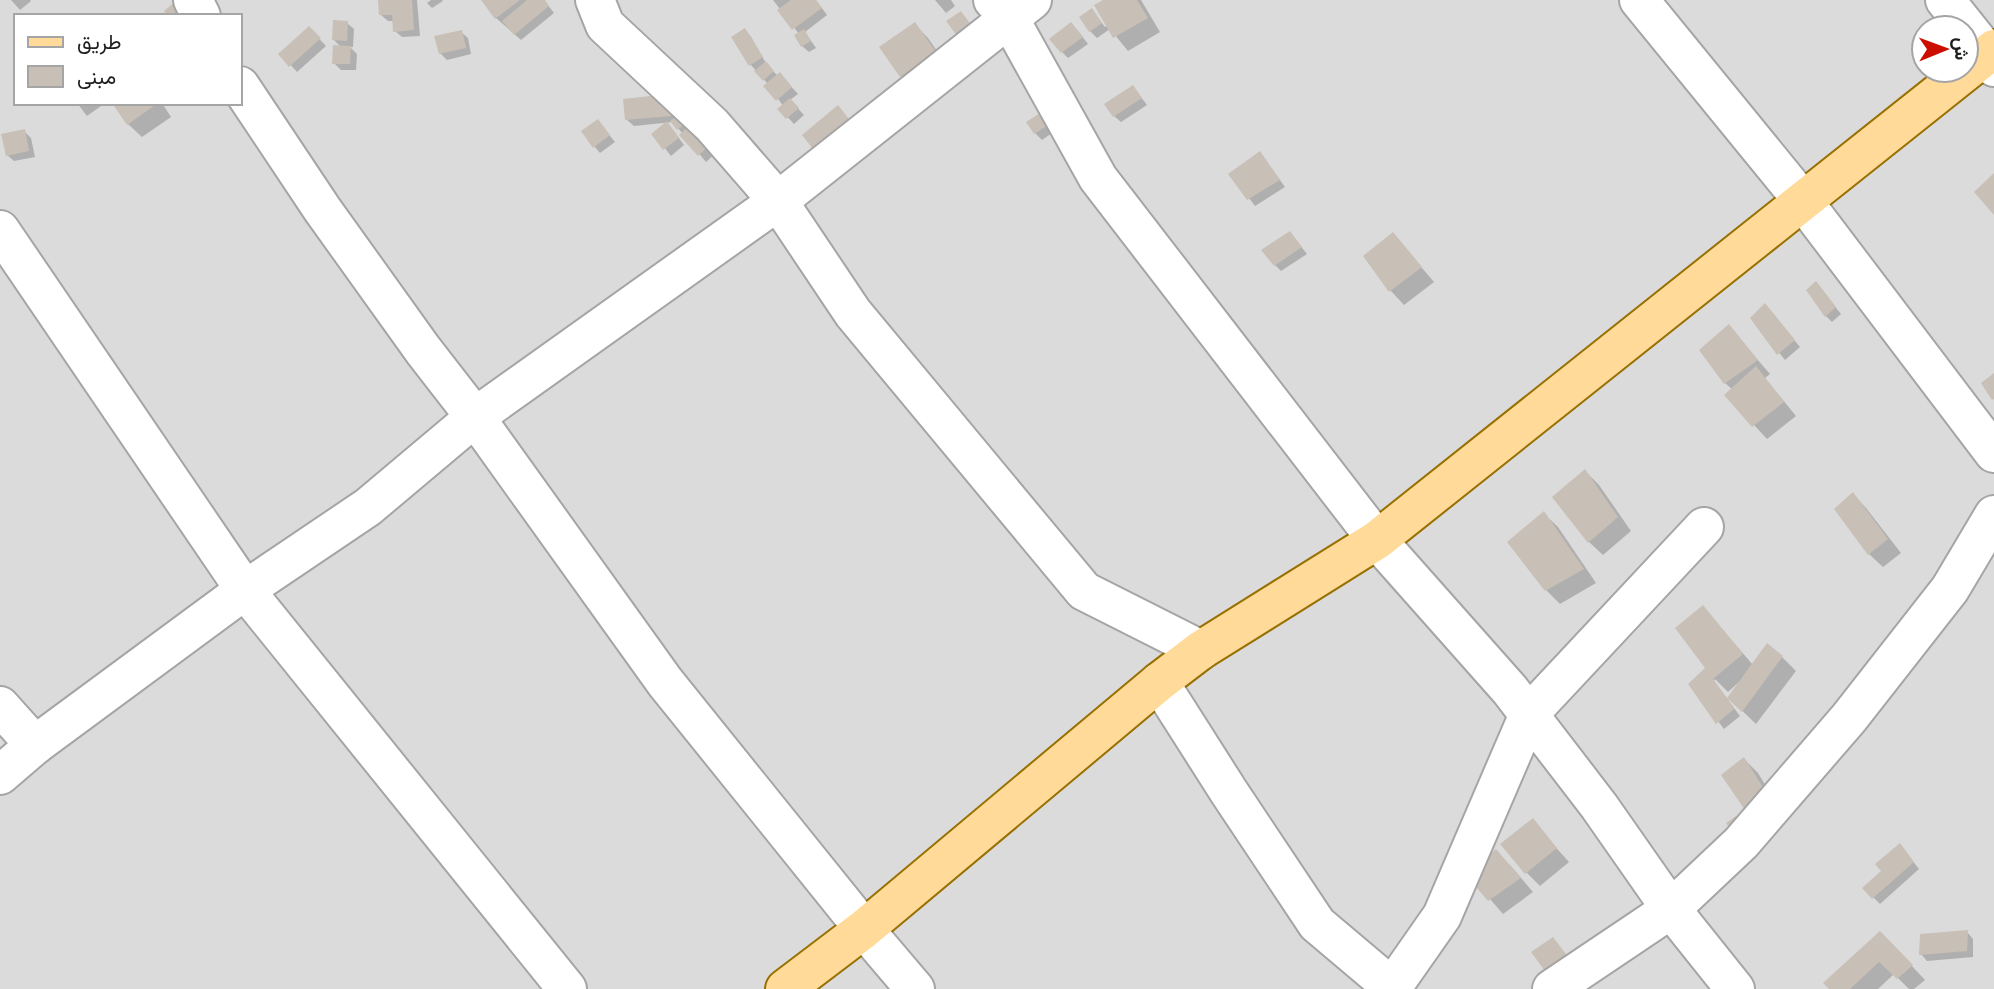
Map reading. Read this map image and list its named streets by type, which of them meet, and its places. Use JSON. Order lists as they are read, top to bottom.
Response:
{
  "legend": ["طريق", "مبنى"],
  "north": "right"
}
